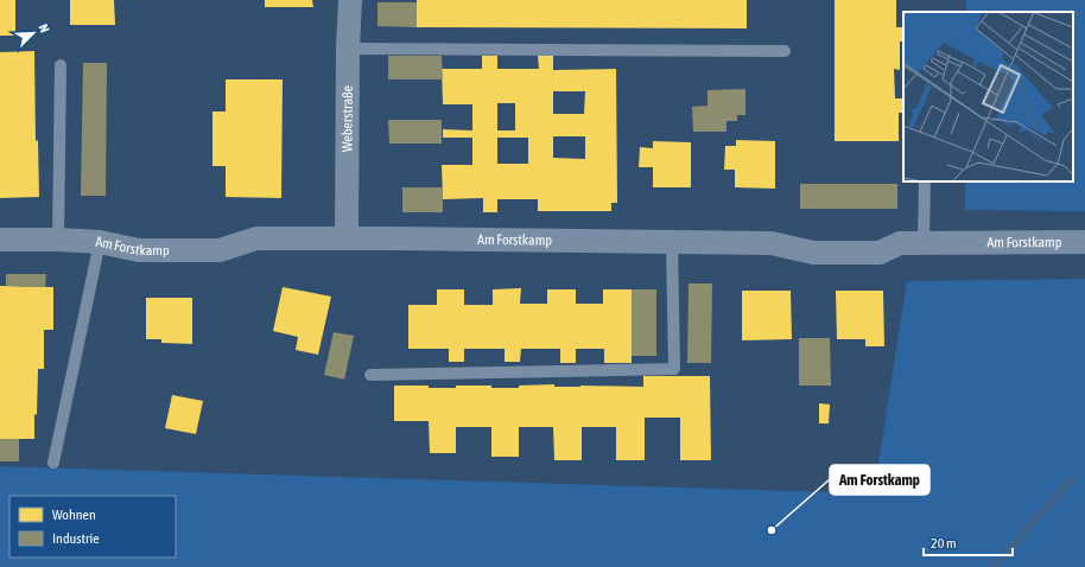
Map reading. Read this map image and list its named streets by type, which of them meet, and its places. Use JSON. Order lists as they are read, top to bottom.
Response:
{
  "streets": {
    "street": ["Weberstraße", "Am Forstkamp"]
  },
  "crossings": [
    ["Weberstraße", "Am Forstkamp"]
  ],
  "places": ["Am Forstkamp"],
  "legend": ["Wohnen", "Industrie"],
  "scale_bar": "20 m",
  "north": "top right"
}
